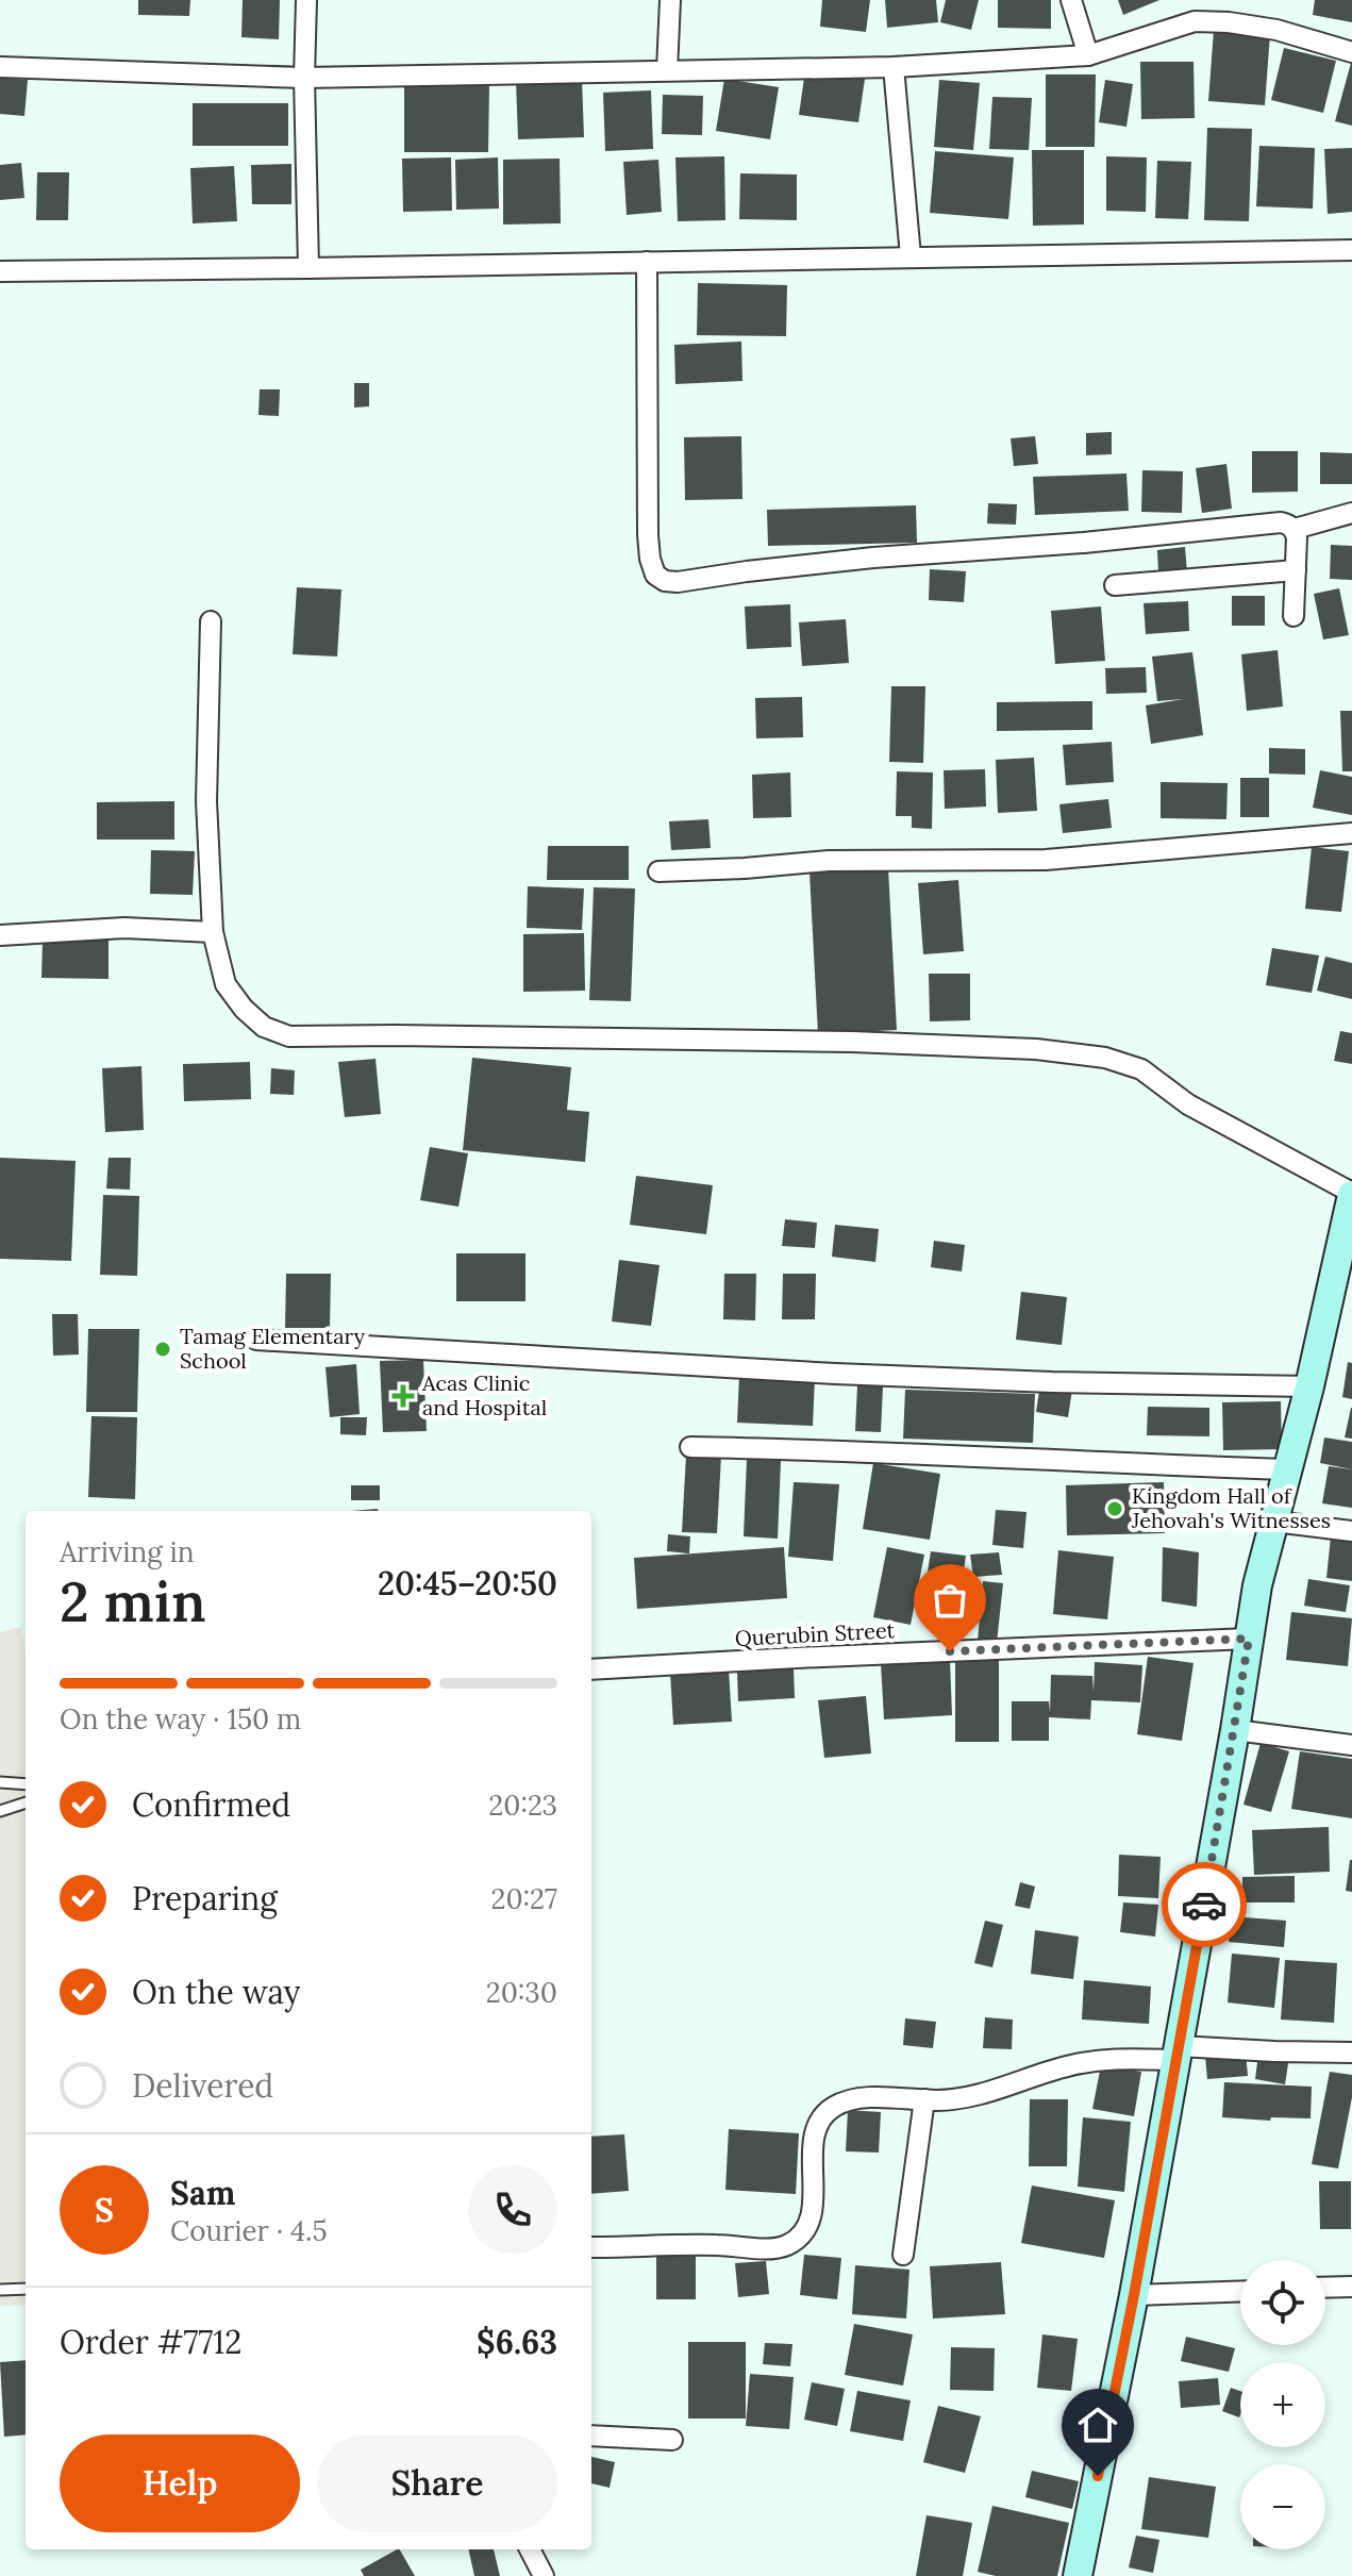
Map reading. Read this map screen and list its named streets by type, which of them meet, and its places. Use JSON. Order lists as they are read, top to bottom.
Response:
{
  "streets": {
    "street": ["Querubin Street"]
  },
  "places": {
    "other": ["Tamag Elementary School", "Kingdom Hall of Jehovah's Witnesses"],
    "health": ["Acas Clinic and Hospital"]
  },
  "page": {
    "heading": ["2 min", "Arriving in", "20:45–20:50"],
    "panel": [
      "Sam",
      "Courier · 4.5",
      "Order #7712",
      "$6.63"
    ],
    "bar": "On the way · 150 m",
    "list": [
      ["Confirmed", "20:23"],
      ["Preparing", "20:27"],
      ["On the way", "20:30"],
      "Delivered"
    ],
    "round": "S",
    "map_buttons": ["+", "−"],
    "buttons": ["Help", "Share"]
  }
}
